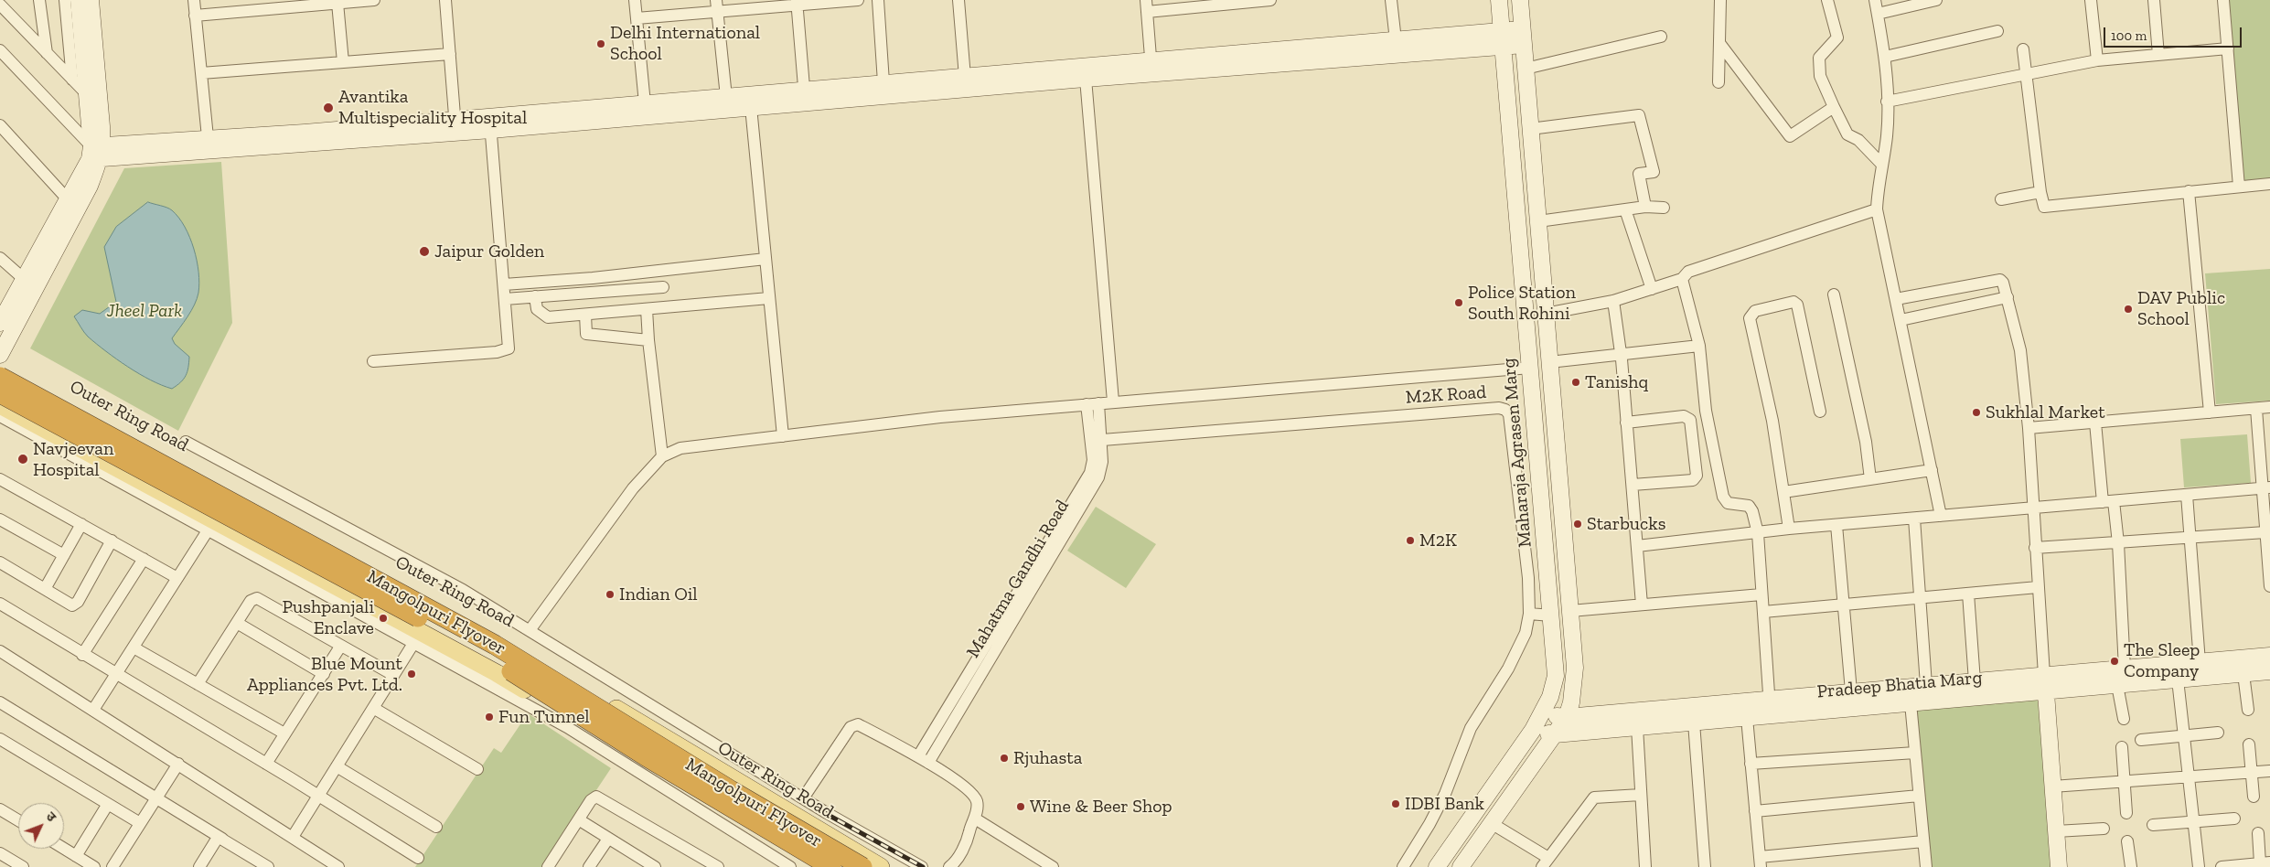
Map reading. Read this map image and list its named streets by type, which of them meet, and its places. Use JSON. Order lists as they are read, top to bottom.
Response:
{
  "streets": {
    "highway": ["Mangolpuri Flyover"],
    "main road": ["Outer Ring Road"],
    "street": [
      "M2K Road",
      "Maharaja Agrasen Marg",
      "Mahatma Gandhi Road",
      "Pradeep Bhatia Marg"
    ]
  },
  "crossings": [
    ["M2K Road", "Mahatma Gandhi Road"],
    ["Maharaja Agrasen Marg", "Pradeep Bhatia Marg"]
  ],
  "parks": ["Jheel Park"],
  "places": [
    "Delhi International School",
    "Avantika Multispeciality Hospital",
    "Jaipur Golden",
    "Police Station South Rohini",
    "DAV Public School",
    "Tanishq",
    "Sukhlal Market",
    "Navjeevan Hospital",
    "Starbucks",
    "M2K",
    "Indian Oil",
    "Pushpanjali Enclave",
    "The Sleep Company",
    "Blue Mount Appliances Pvt. Ltd.",
    "Fun Tunnel",
    "Rjuhasta",
    "IDBI Bank",
    "Wine & Beer Shop"
  ],
  "scale_bar": "100 m",
  "north": "top right"
}
